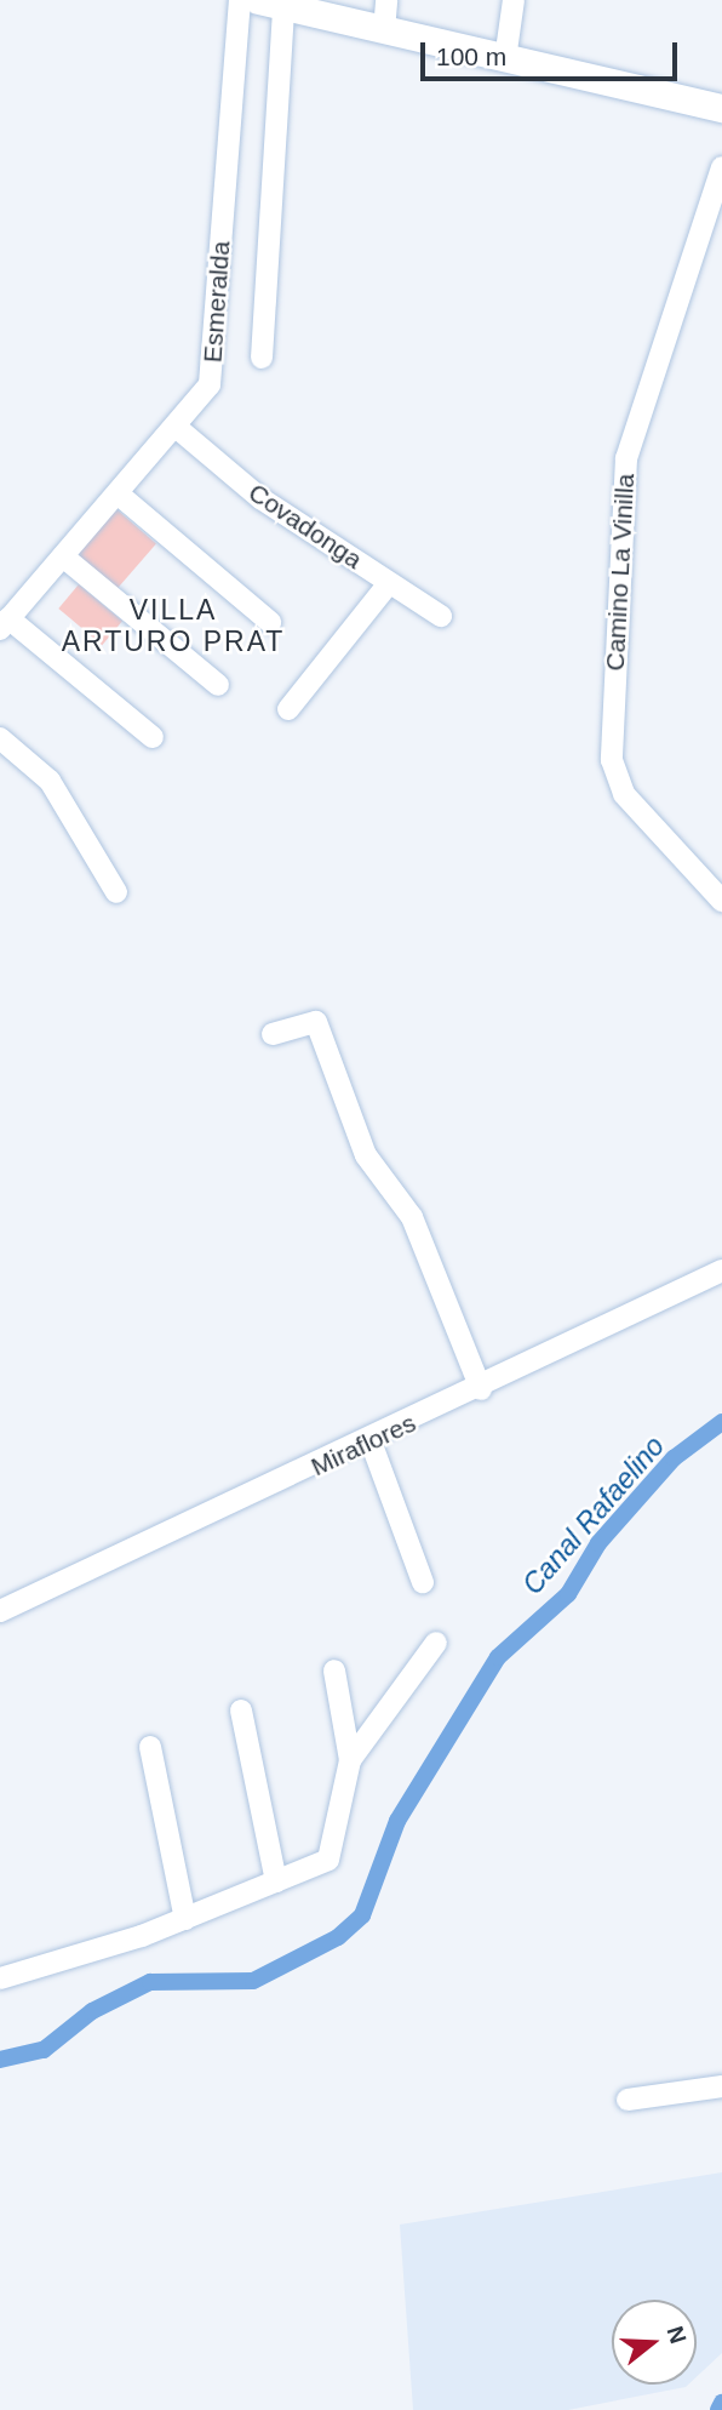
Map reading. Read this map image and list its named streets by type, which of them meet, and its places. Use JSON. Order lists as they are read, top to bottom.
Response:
{
  "streets": {
    "street": [
      "Esmeralda",
      "Covadonga",
      "Camino La Vinilla",
      "Miraflores"
    ]
  },
  "crossings": [
    ["Esmeralda", "Covadonga"]
  ],
  "districts": ["VILLA ARTURO PRAT"],
  "water": ["Canal Rafaelino"],
  "scale_bar": "100 m",
  "north": "right"
}
